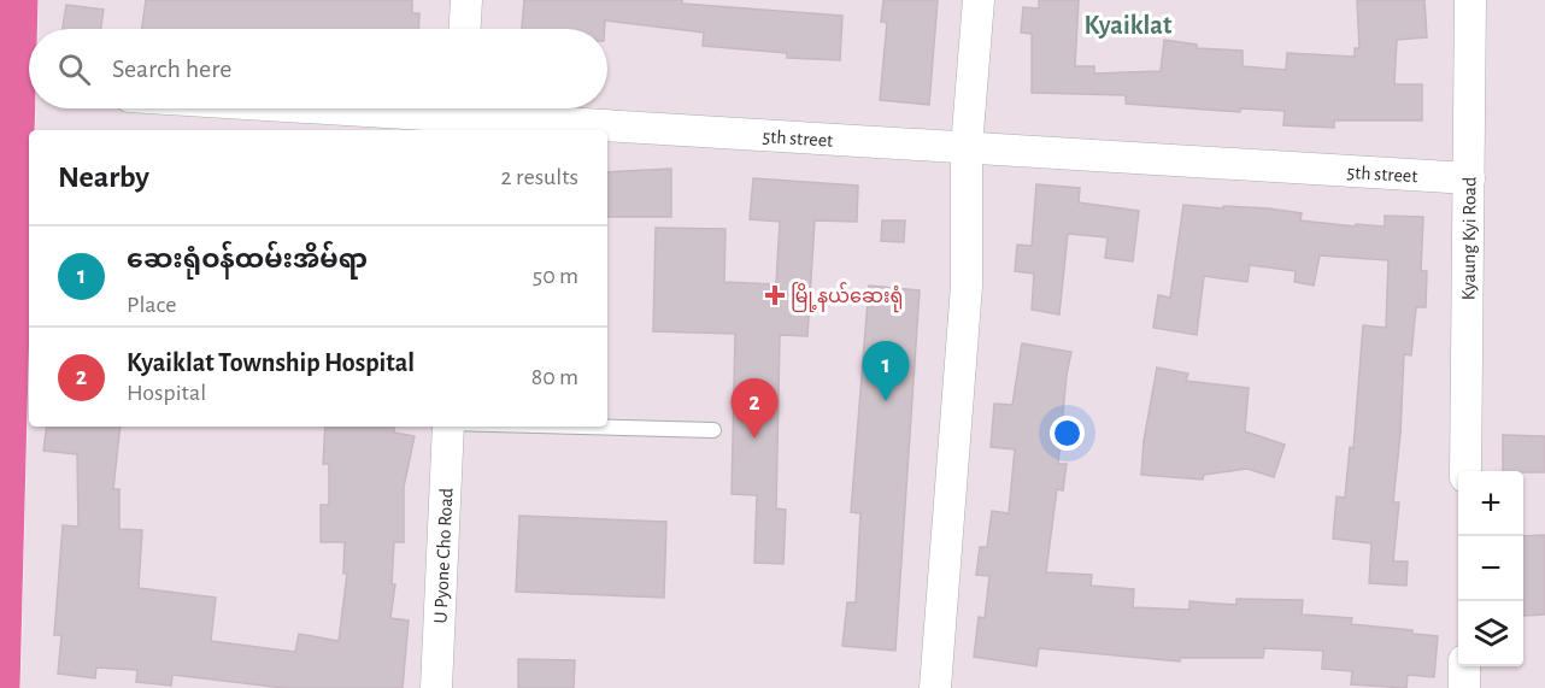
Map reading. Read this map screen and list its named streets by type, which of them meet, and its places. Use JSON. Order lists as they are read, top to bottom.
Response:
{
  "streets": {
    "street": ["5th street", "Kyaung Kyi Road", "U Pyone Cho Road"]
  },
  "crossings": [
    ["5th street", "Kyaung Kyi Road"]
  ],
  "districts": ["Kyaiklat"],
  "places": {
    "health": ["မြို့နယ်ဆေးရုံ"]
  },
  "page": {
    "search": "Search here",
    "heading": ["Nearby", "2 results"],
    "list": [
      {
        "mark": "1",
        "name": "ဆေးရုံဝန်ထမ်းအိမ်ရာ",
        "note": "Place",
        "value": "50 m"
      },
      {
        "mark": "2",
        "name": "Kyaiklat Township Hospital",
        "note": "Hospital",
        "value": "80 m"
      }
    ],
    "pins": ["1", "2"],
    "map_buttons": ["+", "−"]
  }
}
